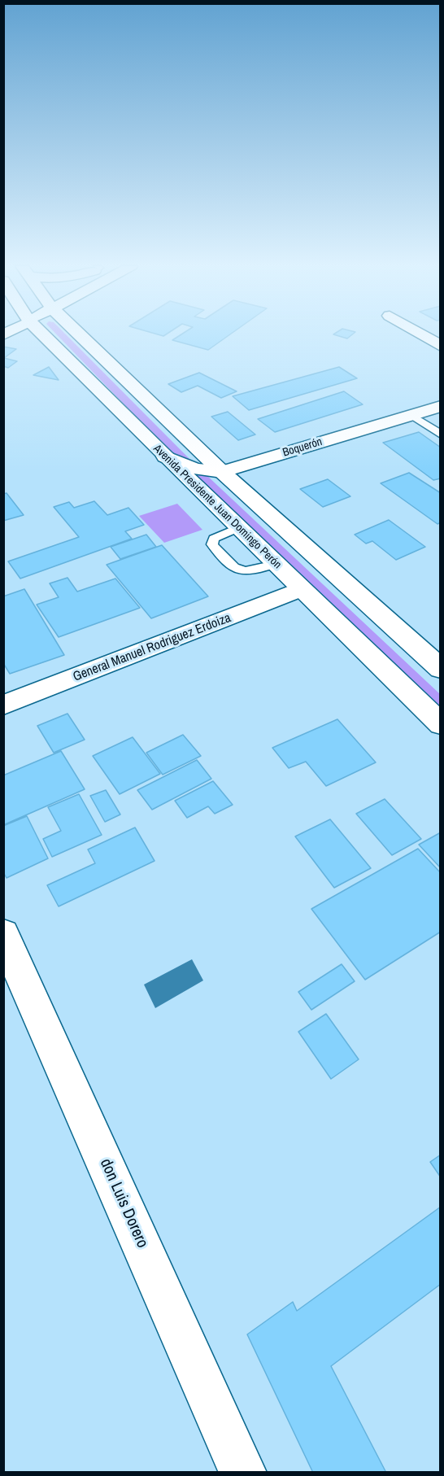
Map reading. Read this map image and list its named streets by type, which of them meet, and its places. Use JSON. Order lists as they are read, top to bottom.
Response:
{
  "streets": {
    "main road": [
      "Boquerón",
      "Avenida Presidente Juan Domingo Perón",
      "General Manuel Rodriguez Erdoiza",
      "don Luis Dorero"
    ]
  },
  "crossings": [
    ["Boquerón", "Avenida Presidente Juan Domingo Perón"],
    ["Avenida Presidente Juan Domingo Perón", "General Manuel Rodriguez Erdoiza"]
  ]
}
